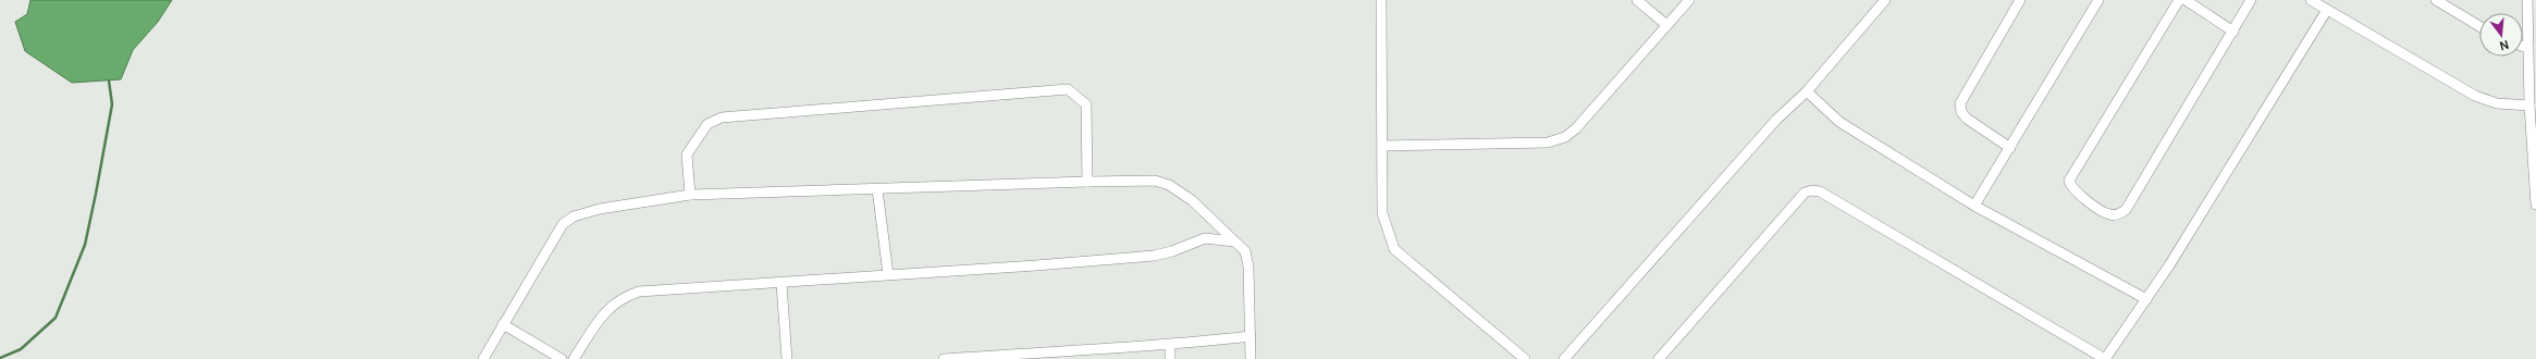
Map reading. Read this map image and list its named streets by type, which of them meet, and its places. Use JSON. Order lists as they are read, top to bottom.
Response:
{
  "north": "bottom"
}
